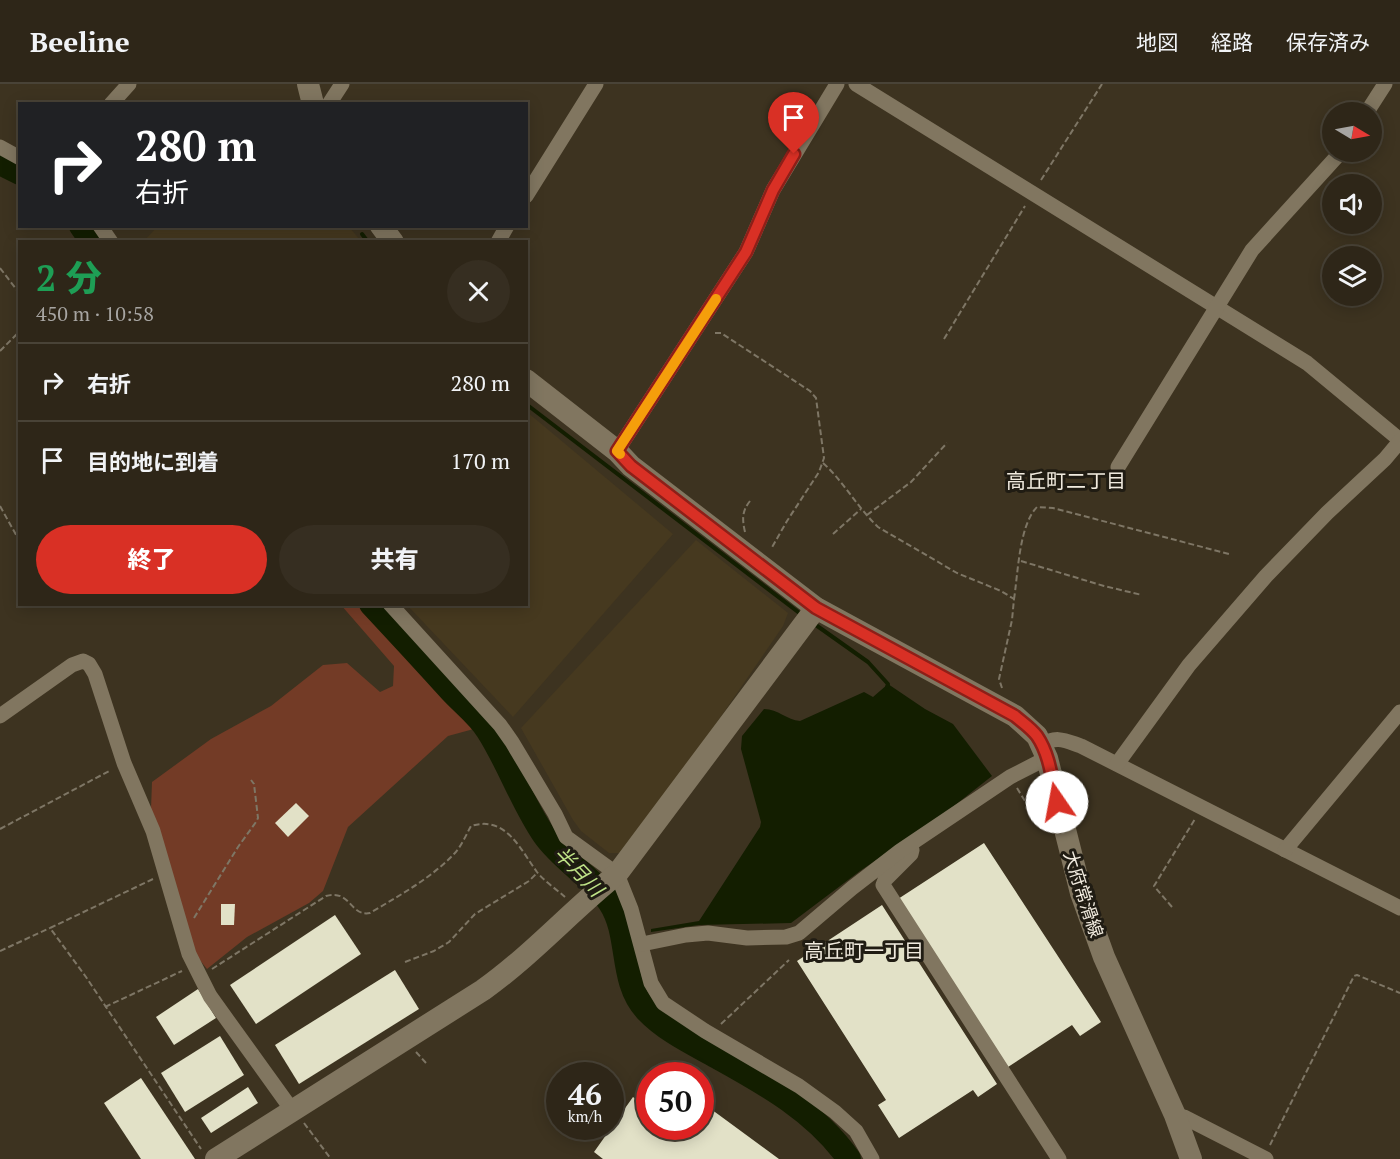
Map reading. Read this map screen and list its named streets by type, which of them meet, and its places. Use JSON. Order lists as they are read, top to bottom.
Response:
{
  "streets": {
    "main road": ["大府常滑線"]
  },
  "districts": ["高丘町二丁目", "高丘町一丁目"],
  "water": ["半月川"],
  "north": "right",
  "page": {
    "header": "Beeline",
    "nav": ["地図", "経路", "保存済み"],
    "turn": ["280 m", "右折"],
    "heading": ["2 分", "450 m · 10:58"],
    "list": [
      {
        "name": "右折",
        "value": "280 m"
      },
      {
        "name": "目的地に到着",
        "value": "170 m"
      }
    ],
    "buttons": ["終了", "共有"],
    "speed": "46 km/h",
    "limit": "50"
  }
}
